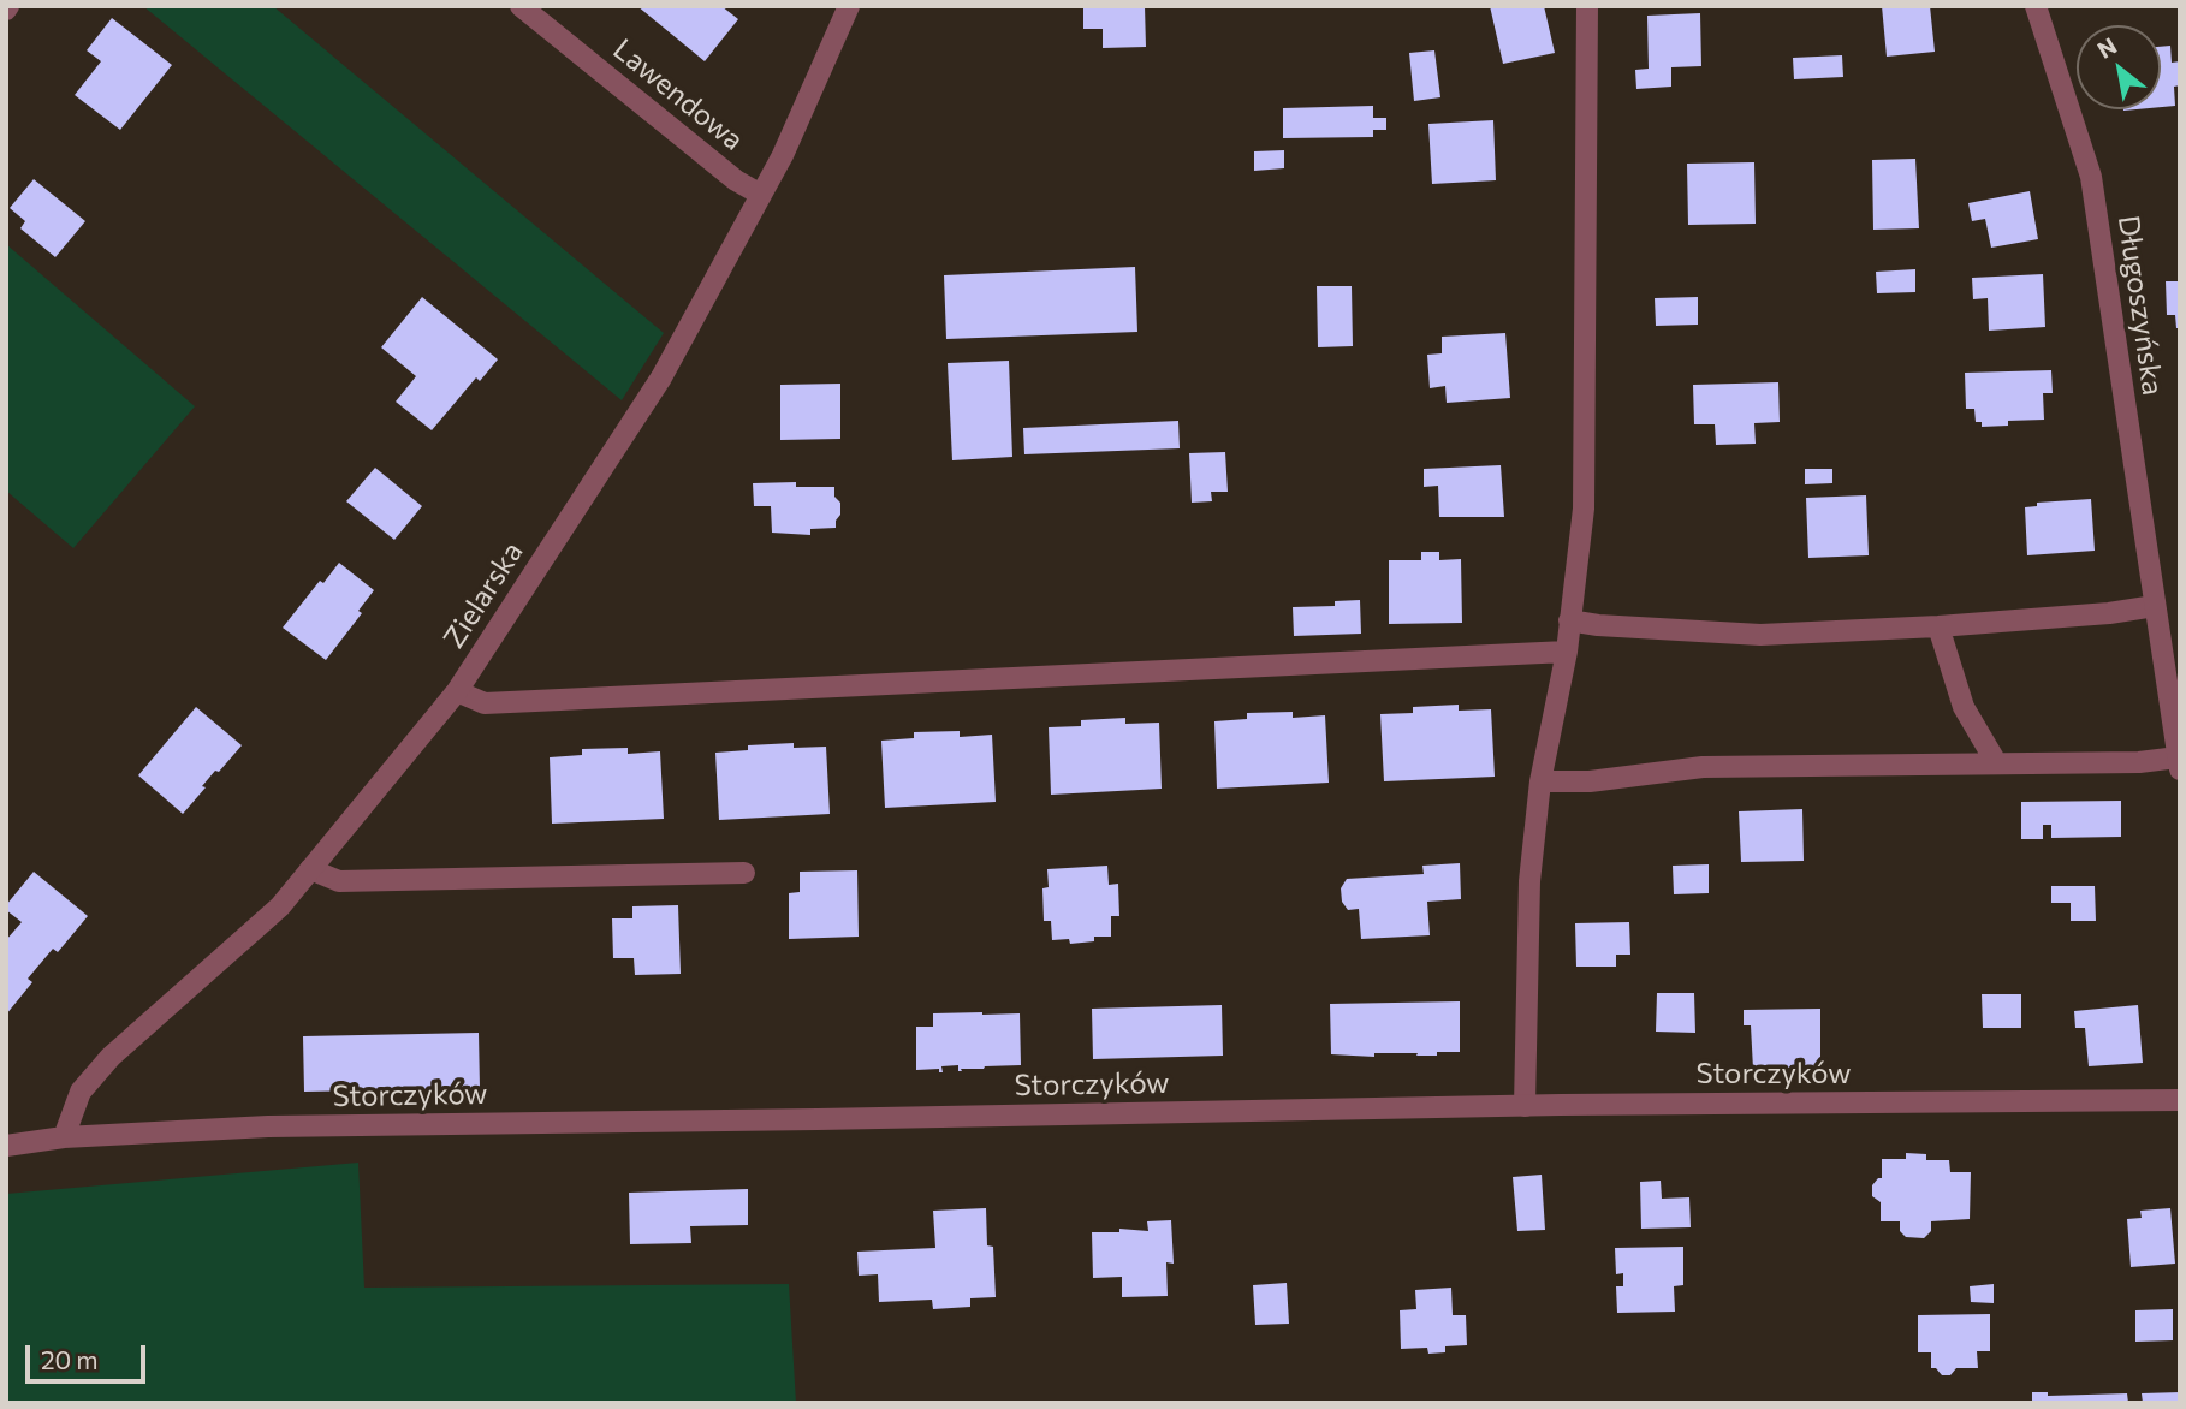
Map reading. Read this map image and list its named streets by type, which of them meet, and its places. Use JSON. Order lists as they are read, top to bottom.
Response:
{
  "streets": {
    "street": [
      "Lawendowa",
      "Długoszyńska",
      "Zielarska",
      "Storczyków"
    ]
  },
  "crossings": [
    ["Lawendowa", "Zielarska"],
    ["Zielarska", "Storczyków"]
  ],
  "scale_bar": "20 m",
  "north": "top left"
}
